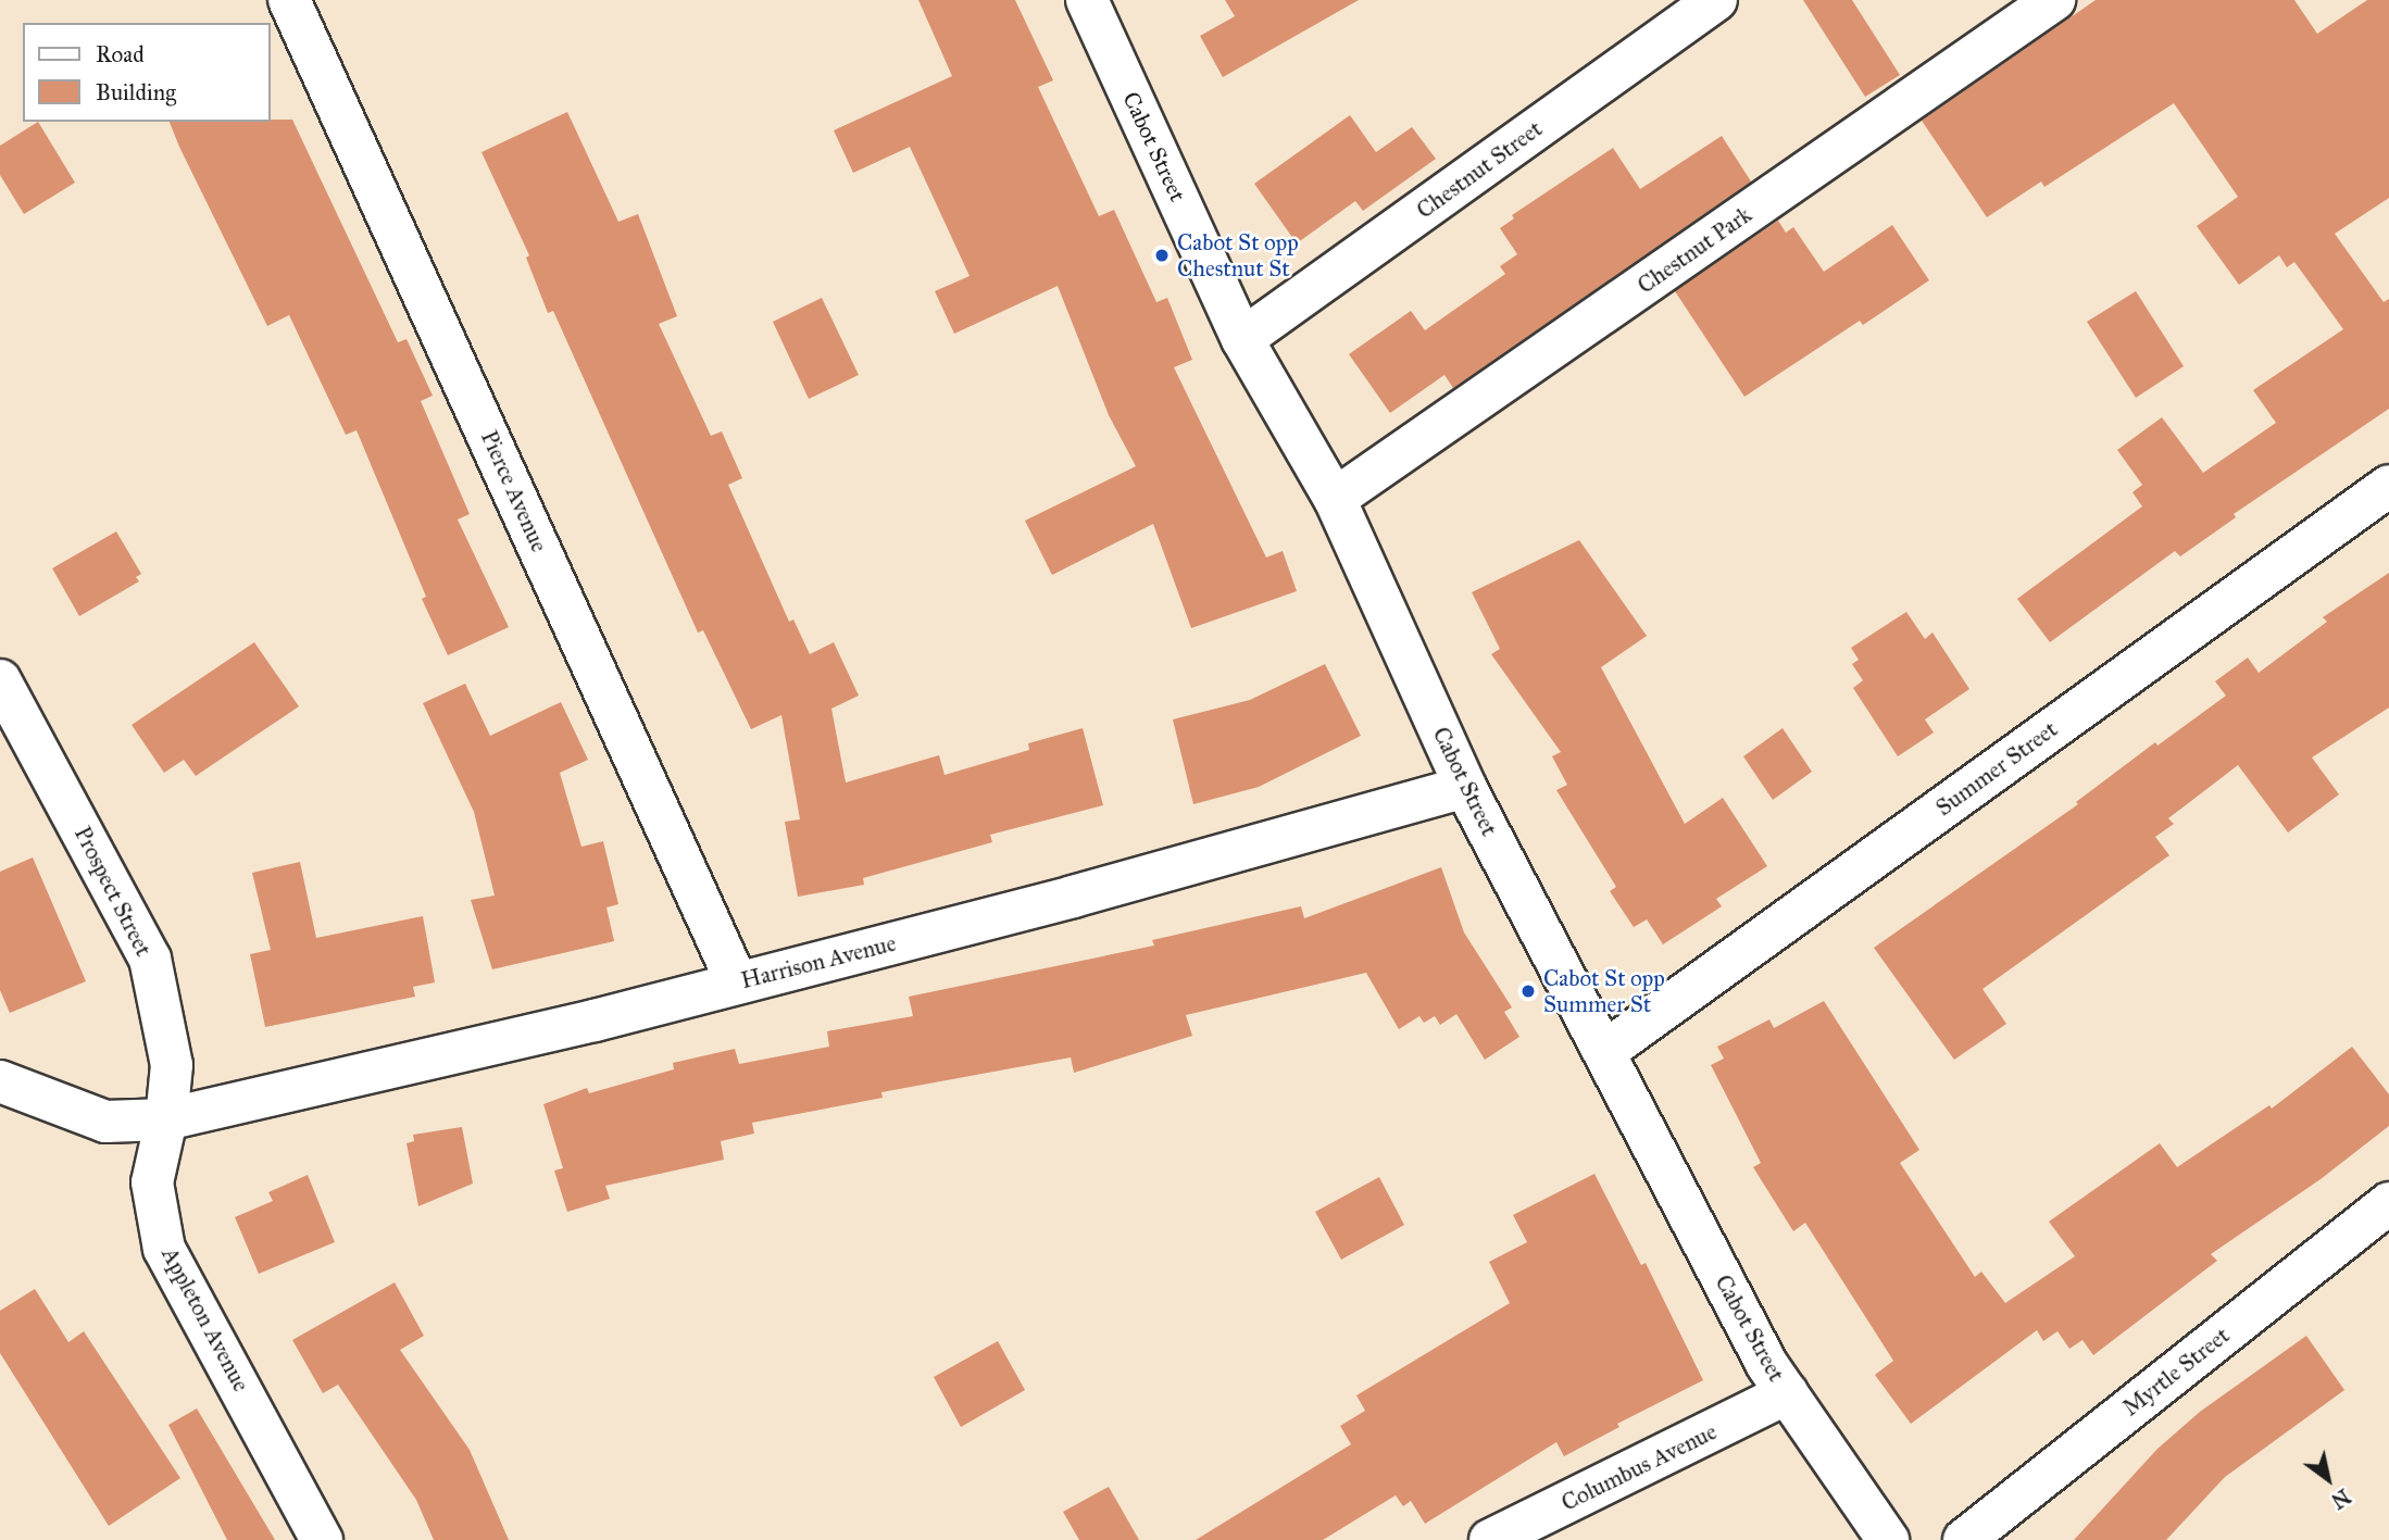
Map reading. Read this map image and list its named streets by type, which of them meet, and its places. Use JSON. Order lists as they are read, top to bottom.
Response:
{
  "streets": {
    "street": [
      "Cabot Street",
      "Chestnut Street",
      "Chestnut Park",
      "Pierce Avenue",
      "Summer Street",
      "Prospect Street",
      "Harrison Avenue",
      "Appleton Avenue",
      "Myrtle Street",
      "Columbus Avenue"
    ]
  },
  "crossings": [
    ["Cabot Street", "Chestnut Street"],
    ["Cabot Street", "Chestnut Park"],
    ["Cabot Street", "Summer Street"],
    ["Cabot Street", "Harrison Avenue"],
    ["Cabot Street", "Columbus Avenue"],
    ["Pierce Avenue", "Harrison Avenue"],
    ["Prospect Street", "Harrison Avenue"],
    ["Prospect Street", "Appleton Avenue"],
    ["Harrison Avenue", "Appleton Avenue"]
  ],
  "places": ["Cabot St opp Chestnut St", "Cabot St opp Summer St"],
  "legend": ["Road", "Building"],
  "north": "bottom right"
}
